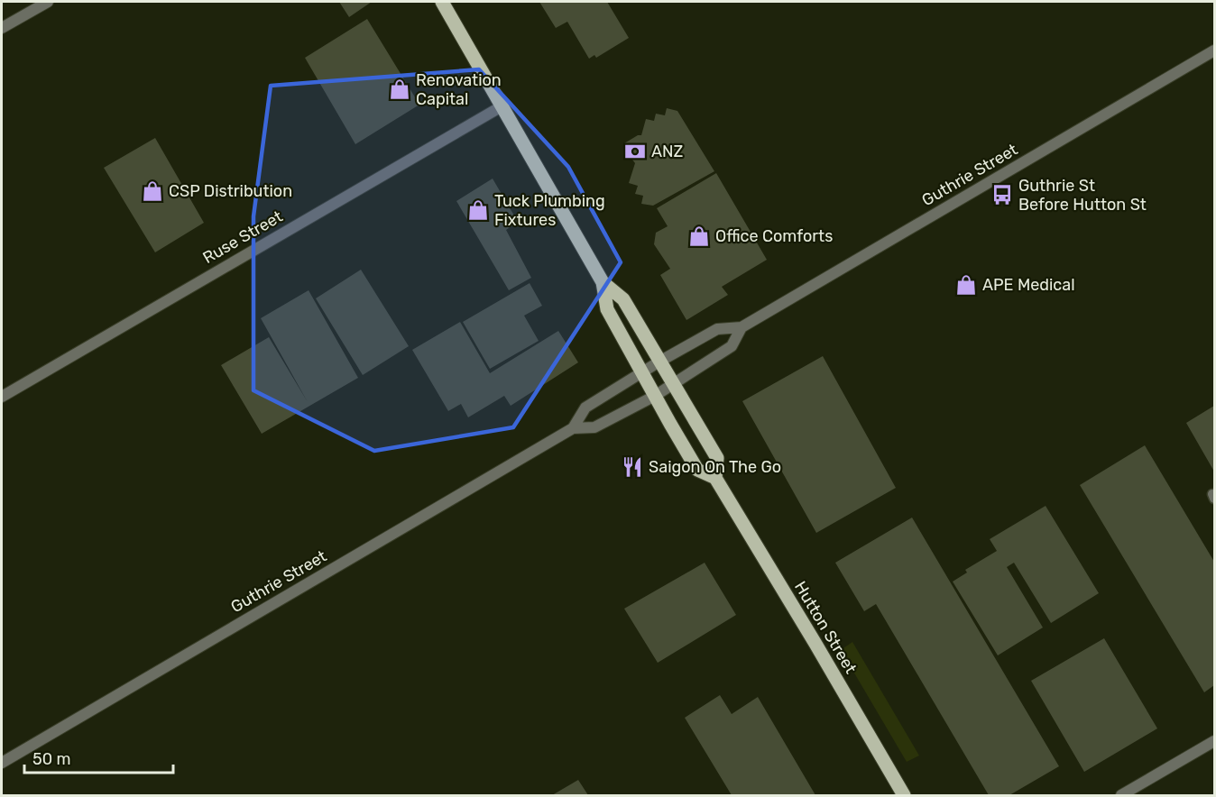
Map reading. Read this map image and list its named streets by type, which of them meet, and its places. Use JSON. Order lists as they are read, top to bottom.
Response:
{
  "streets": {
    "main road": ["Hutton Street"],
    "street": ["Guthrie Street", "Ruse Street"]
  },
  "crossings": [
    ["Guthrie Street", "Hutton Street"],
    ["Ruse Street", "Hutton Street"]
  ],
  "places": {
    "shop": [
      "Renovation Capital",
      "CSP Distribution",
      "Tuck Plumbing Fixtures",
      "Office Comforts",
      "APE Medical"
    ],
    "bank": ["ANZ"],
    "bus stop": ["Guthrie St Before Hutton St"],
    "restaurant": ["Saigon On The Go"]
  },
  "scale_bar": "50 m"
}
